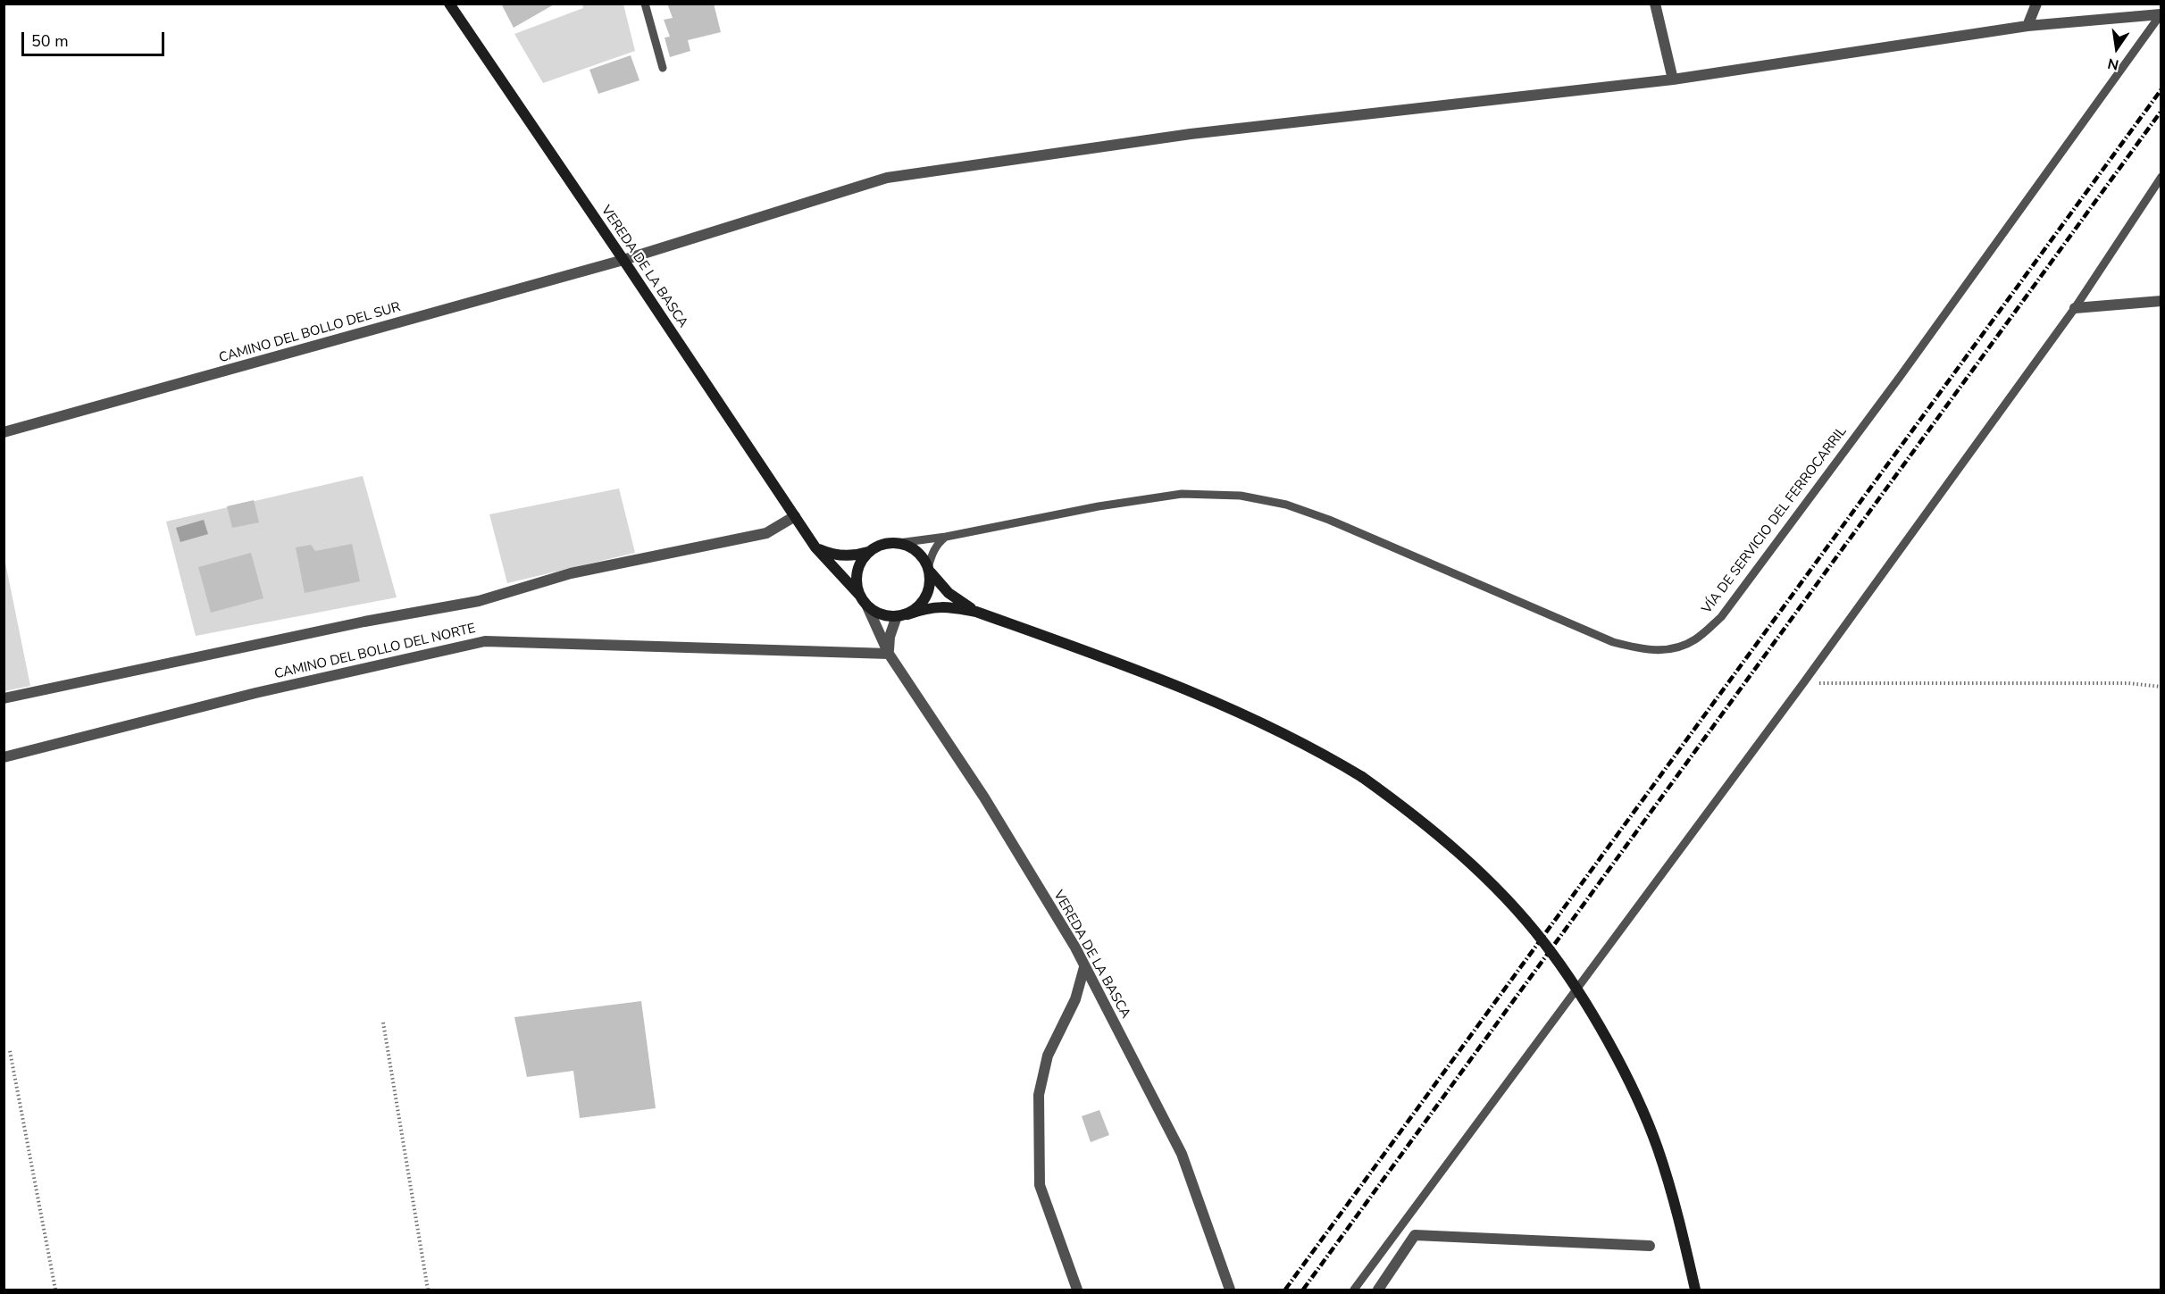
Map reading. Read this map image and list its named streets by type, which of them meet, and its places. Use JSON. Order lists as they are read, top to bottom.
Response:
{
  "streets": {
    "street": ["VEREDA DE LA BASCA", "CAMINO DEL BOLLO DEL SUR", "CAMINO DEL BOLLO DEL NORTE"],
    "lane": ["VÍA DE SERVICIO DEL FERROCARRIL"]
  },
  "crossings": [
    ["VEREDA DE LA BASCA", "CAMINO DEL BOLLO DEL SUR"],
    ["VEREDA DE LA BASCA", "VÍA DE SERVICIO DEL FERROCARRIL"],
    ["VEREDA DE LA BASCA", "CAMINO DEL BOLLO DEL NORTE"],
    ["CAMINO DEL BOLLO DEL SUR", "VÍA DE SERVICIO DEL FERROCARRIL"]
  ],
  "scale_bar": "50 m",
  "north": "bottom"
}
